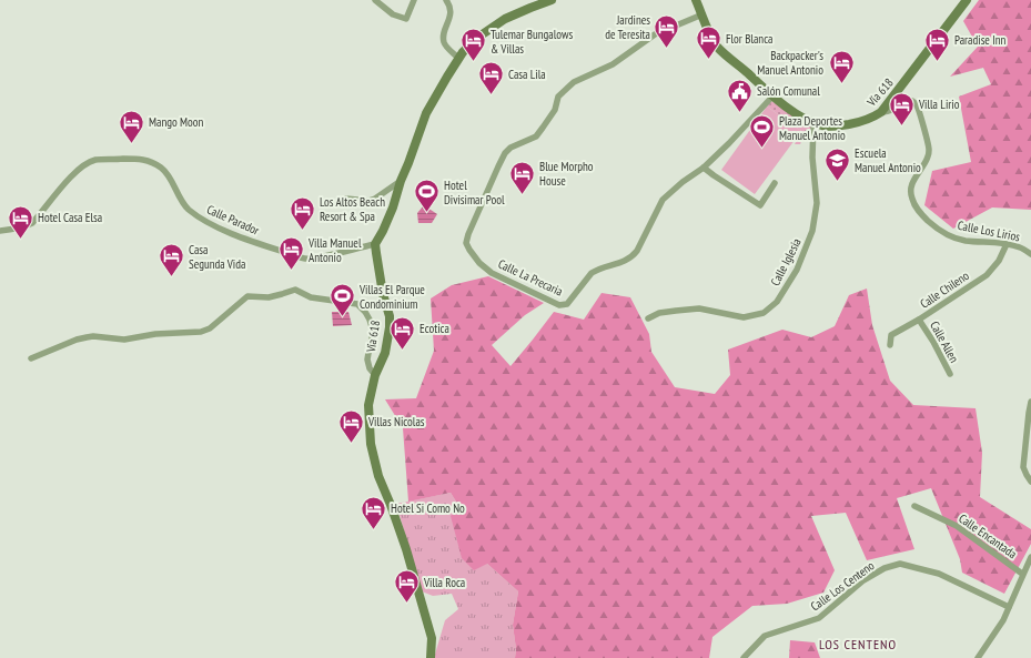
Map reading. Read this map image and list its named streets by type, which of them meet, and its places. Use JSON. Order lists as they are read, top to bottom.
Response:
{
  "streets": {
    "street": [
      "Vía 618",
      "Calle Parador",
      "Calle Los Lirios",
      "Calle Iglesia",
      "Calle La Precaria",
      "Calle Chileno",
      "Calle Allen",
      "Calle Encantada",
      "Calle Los Centeno"
    ]
  },
  "crossings": [
    ["Vía 618", "Calle Parador"],
    ["Vía 618", "Calle Los Lirios"],
    ["Vía 618", "Calle Iglesia"],
    ["Vía 618", "Calle La Precaria"],
    ["Calle Los Lirios", "Calle Chileno"],
    ["Calle Chileno", "Calle Allen"]
  ],
  "districts": ["LOS CENTENO"],
  "places": {
    "hotel": [
      "Jardines de Teresita",
      "Flor Blanca",
      "Paradise Inn",
      "Tulemar Bungalows & Villas",
      "Backpacker's Manuel Antonio",
      "Casa Lila",
      "Villa Lirio",
      "Mango Moon",
      "Blue Morpho House",
      "Los Altos Beach Resort & Spa",
      "Hotel Casa Elsa",
      "Villa Manuel Antonio",
      "Casa Segunda Vida",
      "Ecotica",
      "Villas Nicolas",
      "Hotel Si Como No",
      "Villa Roca"
    ],
    "public building": ["Salón Comunal"],
    "sports": ["Plaza Deportes Manuel Antonio", "Hotel Divisimar Pool", "Villas El Parque Condominium"],
    "school or university": ["Escuela Manuel Antonio"]
  }
}
